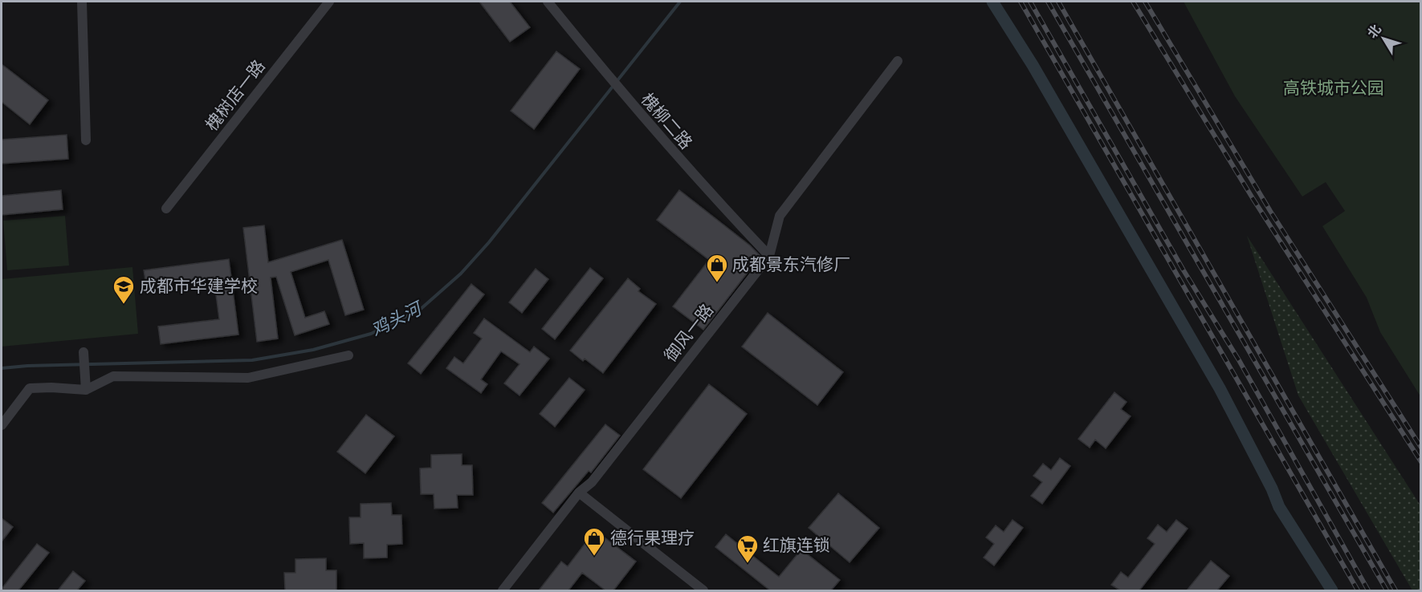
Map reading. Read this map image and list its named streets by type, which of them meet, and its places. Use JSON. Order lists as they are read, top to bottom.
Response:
{
  "streets": {
    "street": ["槐树店一路", "槐柳二路", "御风一路"]
  },
  "crossings": [
    ["槐柳二路", "御风一路"]
  ],
  "water": ["鸡头河"],
  "parks": ["高铁城市公园"],
  "places": {
    "shop": ["成都景东汽修厂", "德行果理疗"],
    "school or university": ["成都市华建学校"],
    "supermarket": ["红旗连锁"]
  },
  "north": "top left"
}
